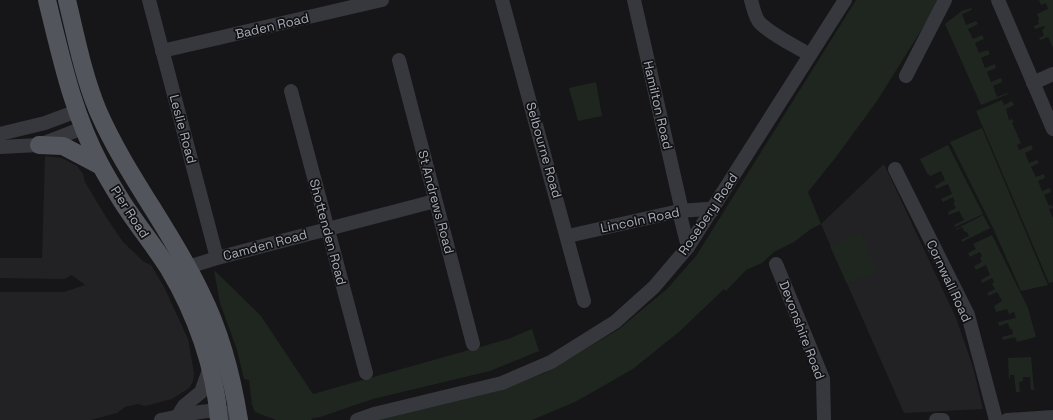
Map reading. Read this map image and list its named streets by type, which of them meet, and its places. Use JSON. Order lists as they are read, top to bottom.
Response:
{
  "streets": {
    "main road": ["Pier Road"],
    "street": [
      "Baden Road",
      "Hamilton Road",
      "Leslie Road",
      "Selbourne Road",
      "St Andrews Road",
      "Rosebery Road",
      "Lincoln Road",
      "Shottenden Road",
      "Camden Road",
      "Cornwall Road",
      "Devonshire Road"
    ]
  },
  "crossings": [
    ["Baden Road", "Leslie Road"],
    ["Hamilton Road", "Rosebery Road"],
    ["Hamilton Road", "Lincoln Road"],
    ["Leslie Road", "Camden Road"],
    ["Selbourne Road", "Lincoln Road"],
    ["St Andrews Road", "Camden Road"],
    ["Pier Road", "Camden Road"],
    ["Rosebery Road", "Lincoln Road"],
    ["Shottenden Road", "Camden Road"]
  ]
}
